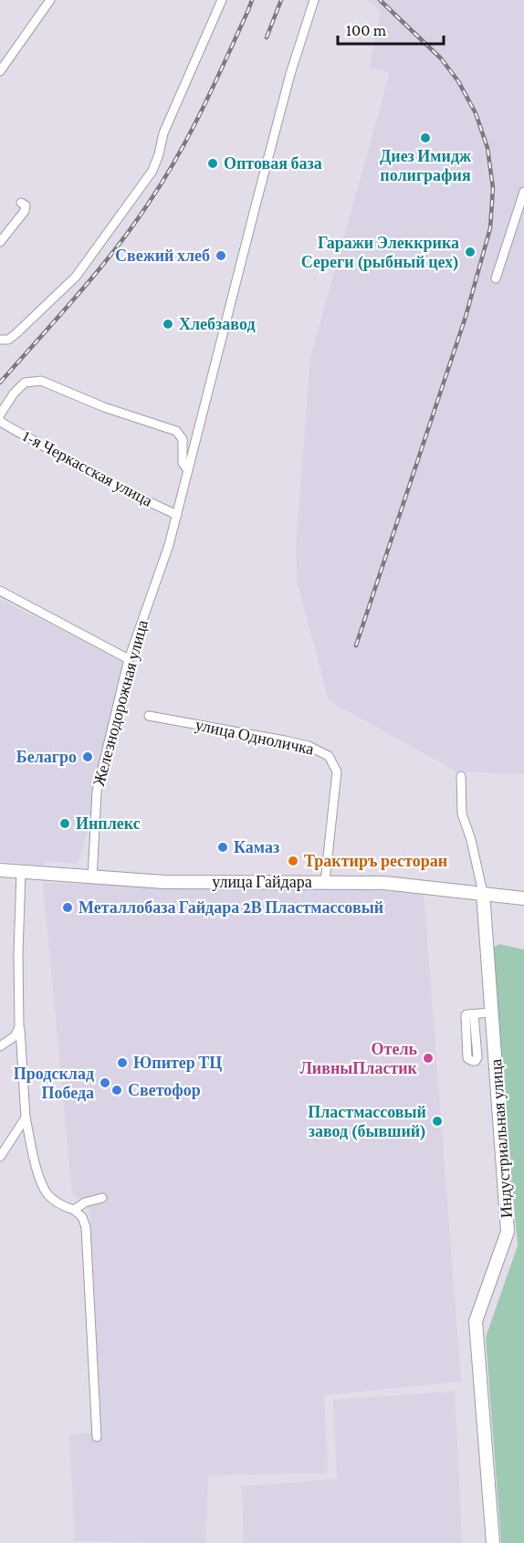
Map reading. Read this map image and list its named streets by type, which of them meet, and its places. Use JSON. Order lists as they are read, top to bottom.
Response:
{
  "streets": {
    "street": [
      "1-я Черкасская улица",
      "Железнодорожная улица",
      "улица Одноличка",
      "улица Гайдара",
      "Индустриальная улица"
    ]
  },
  "crossings": [
    ["1-я Черкасская улица", "Железнодорожная улица"],
    ["Железнодорожная улица", "улица Гайдара"],
    ["улица Одноличка", "улица Гайдара"],
    ["улица Гайдара", "Индустриальная улица"]
  ],
  "places": [
    "Диез Имидж полиграфия",
    "Оптовая база",
    "Гаражи Элеккрика Сереги (рыбный цех)",
    "Свежий хлеб",
    "Хлебзавод",
    "Белагро",
    "Инплекс",
    "Камаз",
    "Трактиръ ресторан",
    "Металлобаза Гайдара 2В Пластмассовый",
    "Отель ЛивныПластик",
    "Юпитер ТЦ",
    "Продсклад Победа",
    "Светофор",
    "Пластмассовый завод (бывший)"
  ],
  "scale_bar": "100 m"
}
